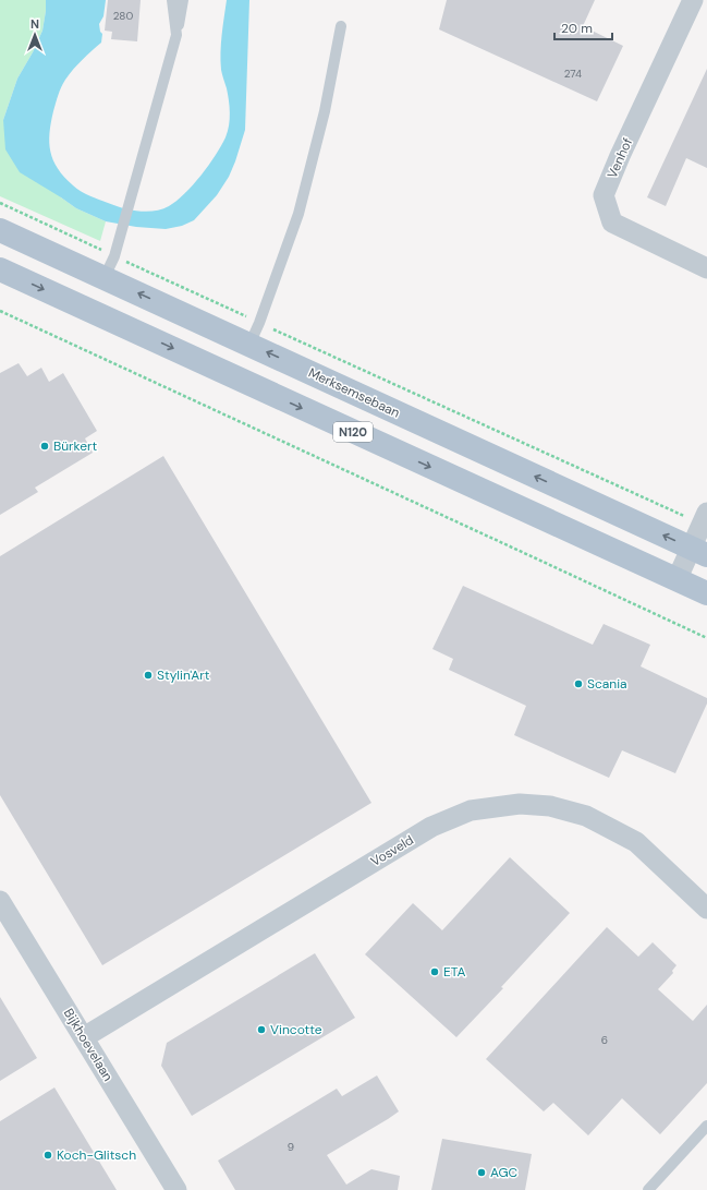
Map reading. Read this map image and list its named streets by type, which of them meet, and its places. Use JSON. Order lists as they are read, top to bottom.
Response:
{
  "streets": {
    "main road": ["Merksemsebaan", "N120"],
    "street": ["Venhof", "Vosveld", "Bijkhoevelaan"]
  },
  "crossings": [
    ["Vosveld", "Bijkhoevelaan"]
  ],
  "places": [
    "Bürkert",
    "Stylin'Art",
    "Scania",
    "ETA",
    "Vincotte",
    "Koch-Glitsch",
    "AGC"
  ],
  "house_numbers": [
    "280",
    "274",
    "6",
    "9"
  ],
  "scale_bar": "20 m",
  "north": "top"
}
